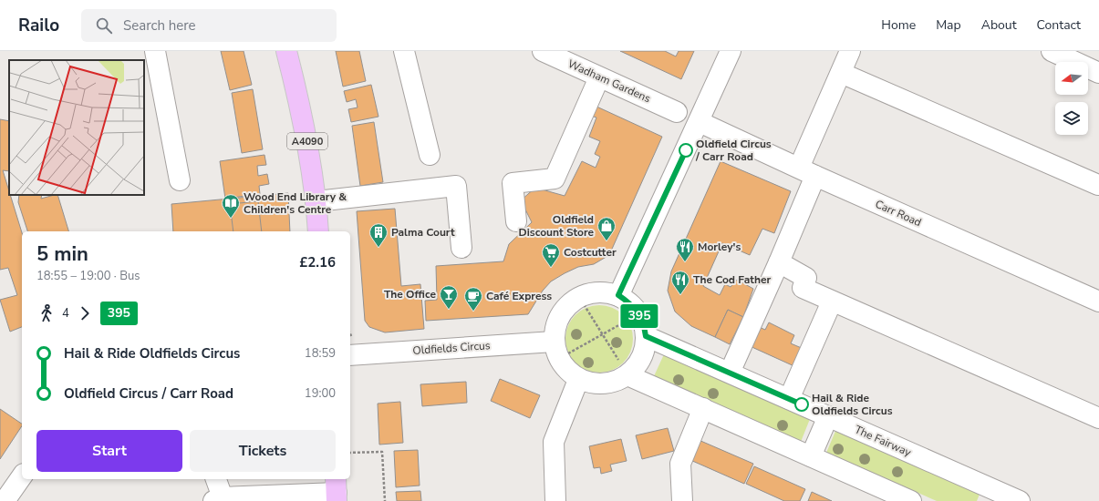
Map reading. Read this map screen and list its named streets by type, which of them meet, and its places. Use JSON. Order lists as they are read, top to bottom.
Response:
{
  "streets": {
    "main road": ["A4090"],
    "street": [
      "Wadham Gardens",
      "Carr Road",
      "Oldfields Circus",
      "The Fairway"
    ]
  },
  "places": {
    "other": ["Oldfield Circus / Carr Road", "Hail & Ride Oldfields Circus"],
    "library": ["Wood End Library & Children's Centre"],
    "shop": ["Oldfield Discount Store"],
    "building": ["Palma Court"],
    "restaurant": ["Morley's", "The Cod Father"],
    "supermarket": ["Costcutter"],
    "bar": ["The Office"],
    "cafe": ["Café Express"]
  },
  "lines": ["bus line 395"],
  "north": "left",
  "page": {
    "header": "Railo",
    "search": "Search here",
    "nav": [
      "Home",
      "Map",
      "About",
      "Contact"
    ],
    "on_map": "395",
    "heading": ["5 min", "18:55 – 19:00 · Bus", "£2.16"],
    "legs": ["4", "395"],
    "list": [
      {
        "name": "Hail & Ride Oldfields Circus",
        "value": "18:59"
      },
      {
        "name": "Oldfield Circus / Carr Road",
        "value": "19:00"
      }
    ],
    "buttons": ["Start", "Tickets"]
  }
}
